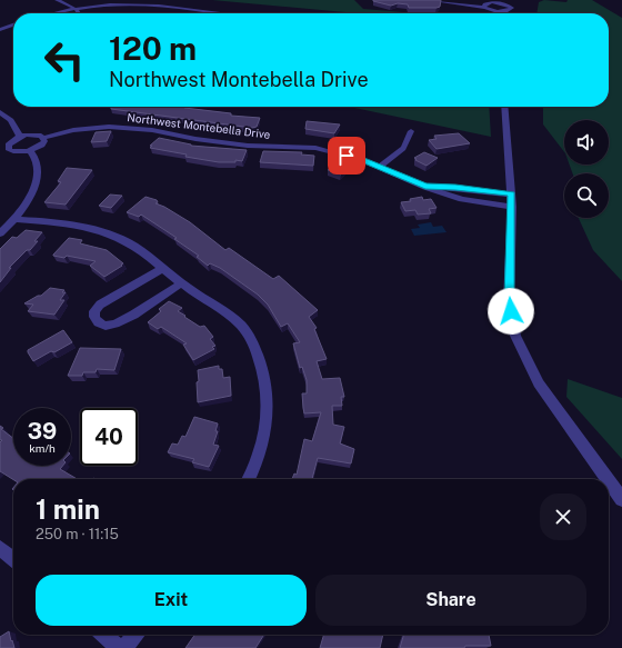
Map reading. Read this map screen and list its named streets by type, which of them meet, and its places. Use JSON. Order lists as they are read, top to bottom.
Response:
{
  "streets": {
    "street": ["Northwest Montebella Drive"]
  },
  "page": {
    "turn": ["120 m", "Northwest Montebella Drive"],
    "speed": "39 km/h",
    "limit": "40",
    "heading": ["1 min", "250 m · 11:15"],
    "buttons": ["Exit", "Share"]
  }
}
